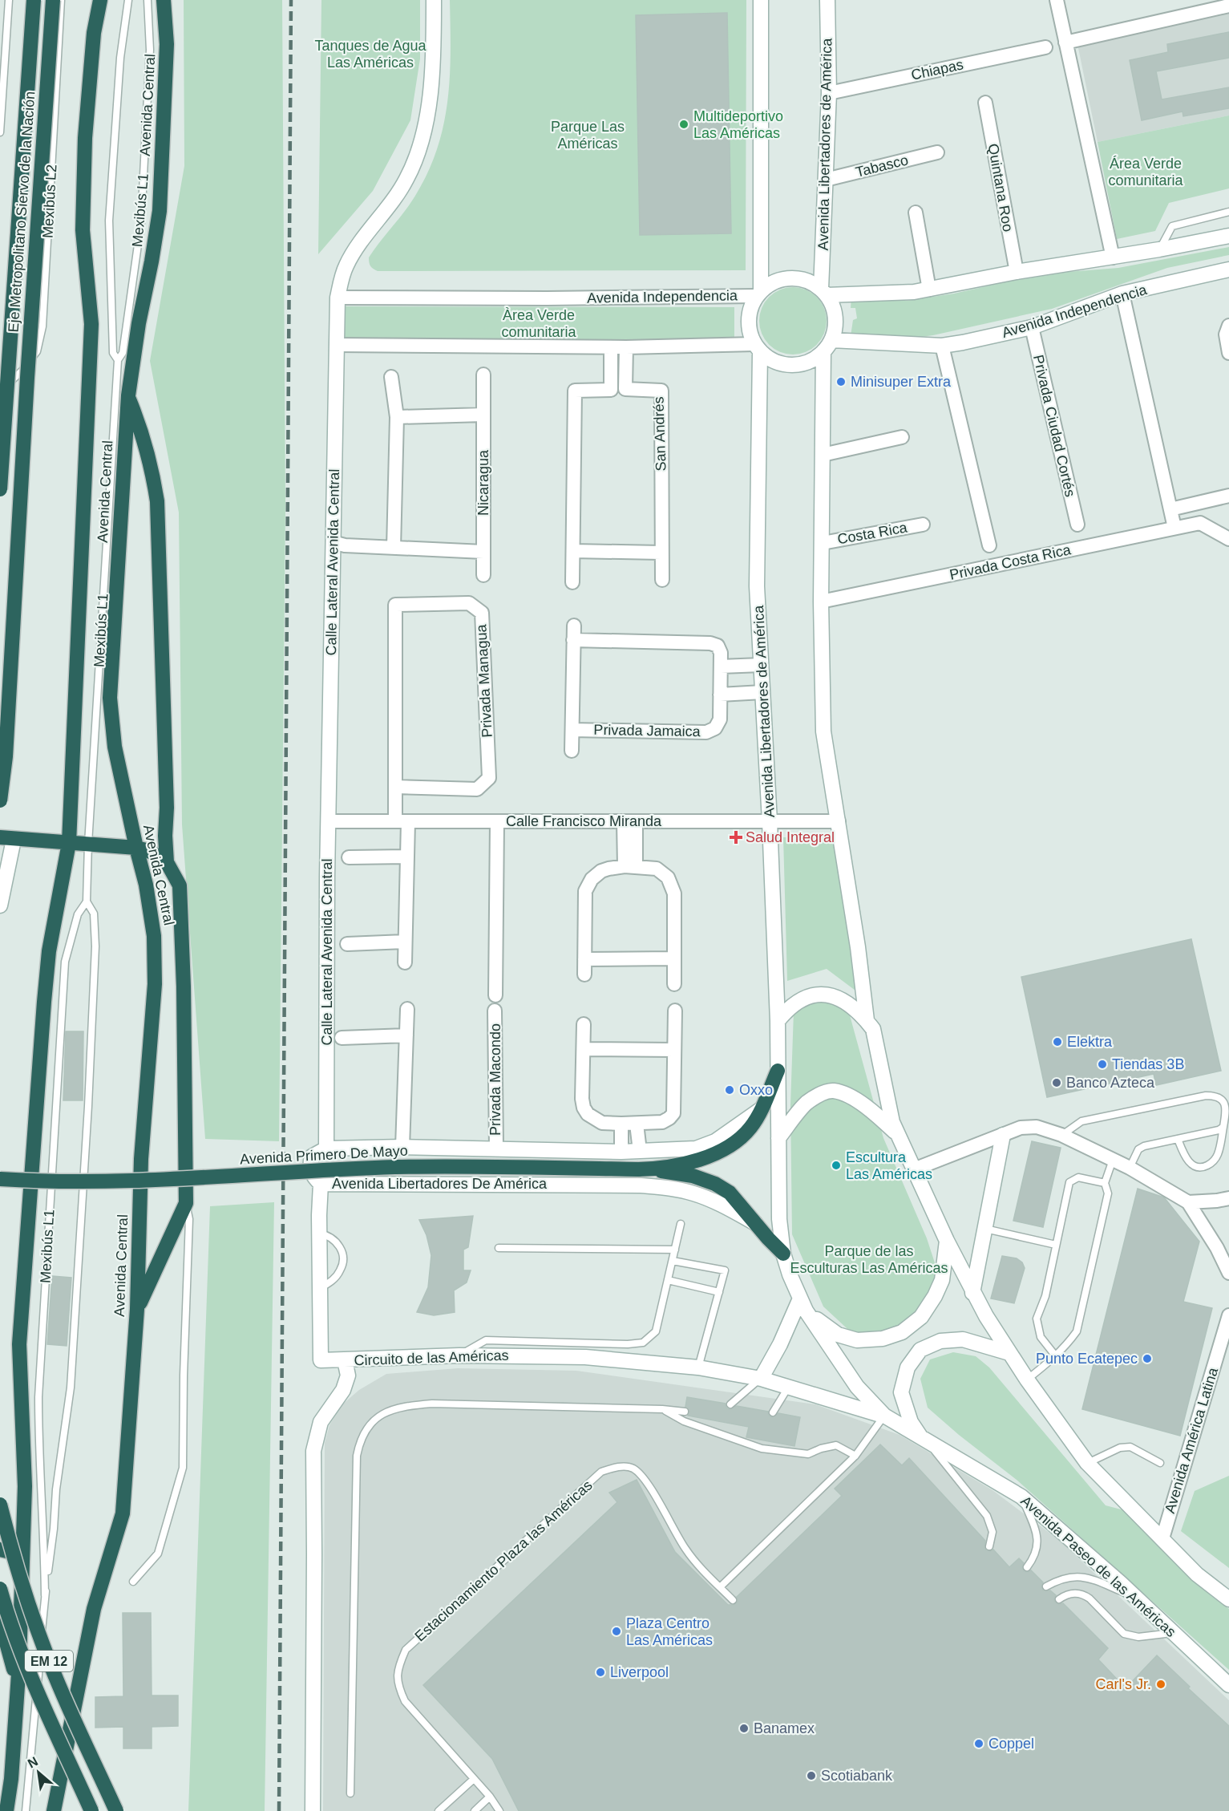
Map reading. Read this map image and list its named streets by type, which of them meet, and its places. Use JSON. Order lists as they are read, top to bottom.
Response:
{
  "streets": {
    "highway": [
      "Avenida Central",
      "Eje Metropolitano Siervo de la Nación",
      "Avenida Primero De Mayo",
      "EM 12"
    ],
    "main road": [
      "Avenida Libertadores de América",
      "Avenida Independencia",
      "Calle Lateral Avenida Central",
      "Avenida Libertadores De América",
      "Circuito de las Américas",
      "Avenida Paseo de las Américas"
    ],
    "street": [
      "Chiapas",
      "Tabasco",
      "Quintana Roo",
      "Privada Ciudad Cortés",
      "San Andrés",
      "Nicaragua",
      "Costa Rica",
      "Privada Costa Rica",
      "Privada Managua",
      "Privada Jamaica",
      "Calle Francisco Miranda",
      "Privada Macondo",
      "Avenida América Latina"
    ],
    "lane": ["Mexibús L2", "Mexibús L1", "Estacionamiento Plaza las Américas"]
  },
  "crossings": [
    ["Chiapas", "Avenida Libertadores de América"],
    ["Avenida Libertadores de América", "Tabasco"],
    ["Avenida Libertadores de América", "Avenida Independencia"],
    ["Avenida Libertadores de América", "Calle Francisco Miranda"],
    ["Avenida Libertadores de América", "Avenida Primero De Mayo"],
    ["Avenida Independencia", "Privada Ciudad Cortés"],
    ["Avenida Independencia", "Calle Lateral Avenida Central"],
    ["Calle Lateral Avenida Central", "Calle Francisco Miranda"],
    ["Calle Lateral Avenida Central", "Avenida Libertadores De América"],
    ["Privada Managua", "Calle Francisco Miranda"],
    ["Avenida Primero De Mayo", "Avenida Libertadores De América"],
    ["Circuito de las Américas", "Avenida Paseo de las Américas"]
  ],
  "parks": [
    "Tanques de Agua Las Américas",
    "Parque Las Américas",
    "Área Verde comunitaria",
    "Àrea Verde comunitaria",
    "Parque de las Esculturas Las Américas"
  ],
  "places": {
    "other": [
      "Multideportivo Las Américas",
      "Minisuper Extra",
      "Elektra",
      "Tiendas 3B",
      "Banco Azteca",
      "Oxxo",
      "Escultura Las Américas",
      "Punto Ecatepec",
      "Plaza Centro Las Américas",
      "Liverpool",
      "Carl's Jr.",
      "Banamex",
      "Coppel",
      "Scotiabank"
    ],
    "health": ["Salud Integral"]
  },
  "north": "top left"
}
